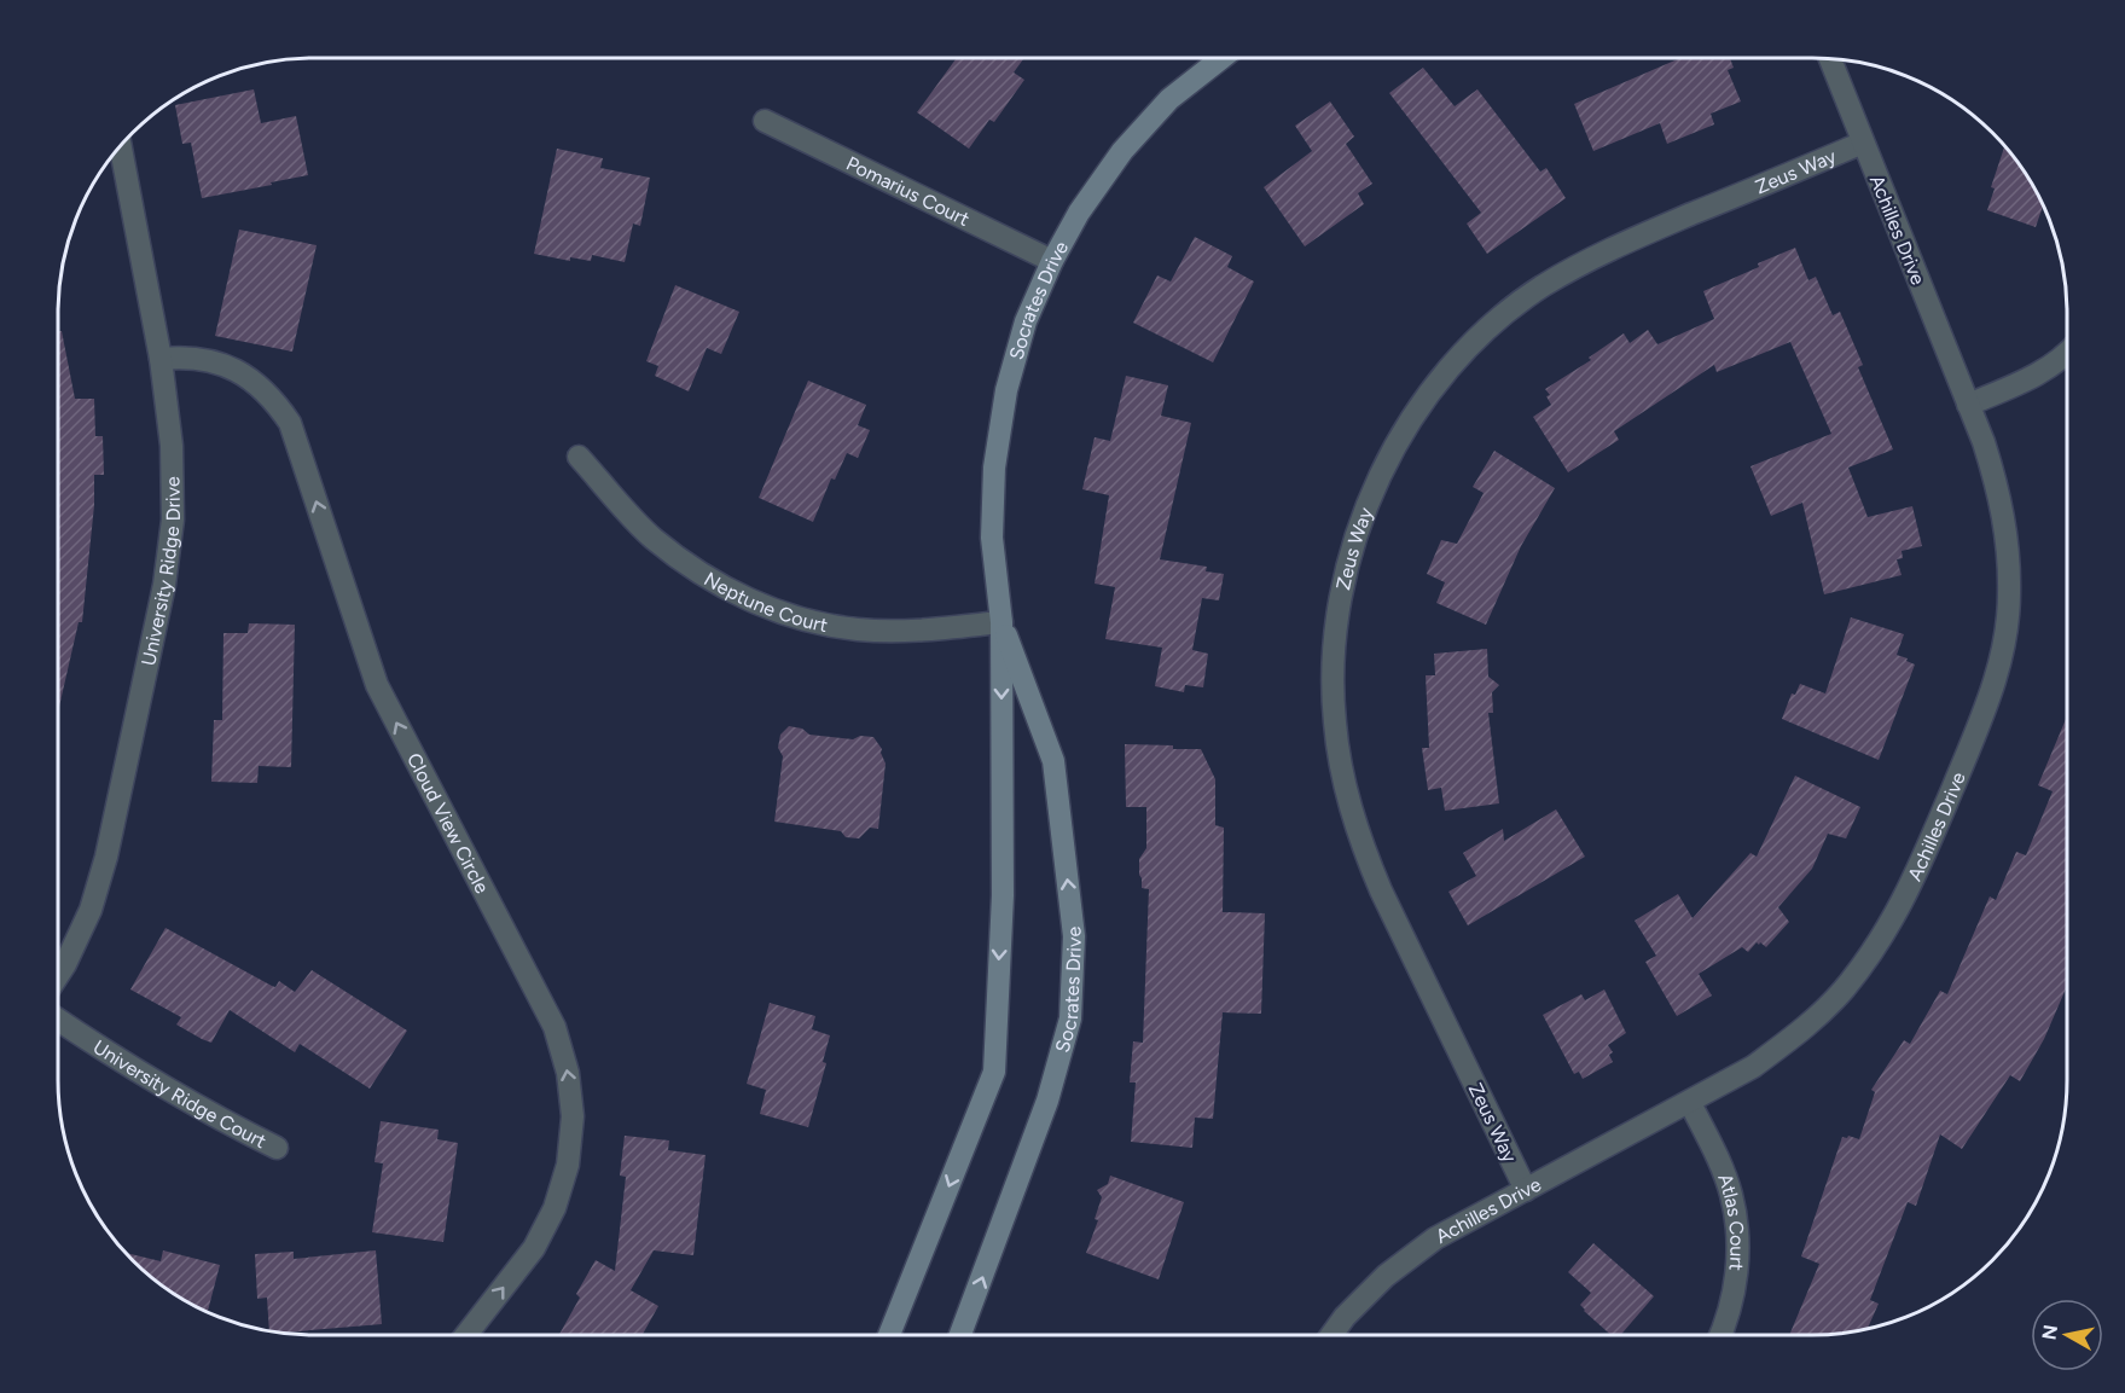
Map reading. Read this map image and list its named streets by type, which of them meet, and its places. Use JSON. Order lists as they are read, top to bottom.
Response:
{
  "streets": {
    "street": [
      "Zeus Way",
      "Pomarius Court",
      "Achilles Drive",
      "Socrates Drive",
      "University Ridge Drive",
      "Neptune Court",
      "Cloud View Circle",
      "University Ridge Court",
      "Atlas Court"
    ]
  },
  "crossings": [
    ["Zeus Way", "Achilles Drive"],
    ["Pomarius Court", "Socrates Drive"],
    ["Achilles Drive", "Atlas Court"],
    ["Socrates Drive", "Neptune Court"],
    ["University Ridge Drive", "Cloud View Circle"]
  ],
  "one_way": ["Cloud View Circle"],
  "north": "left"
}
